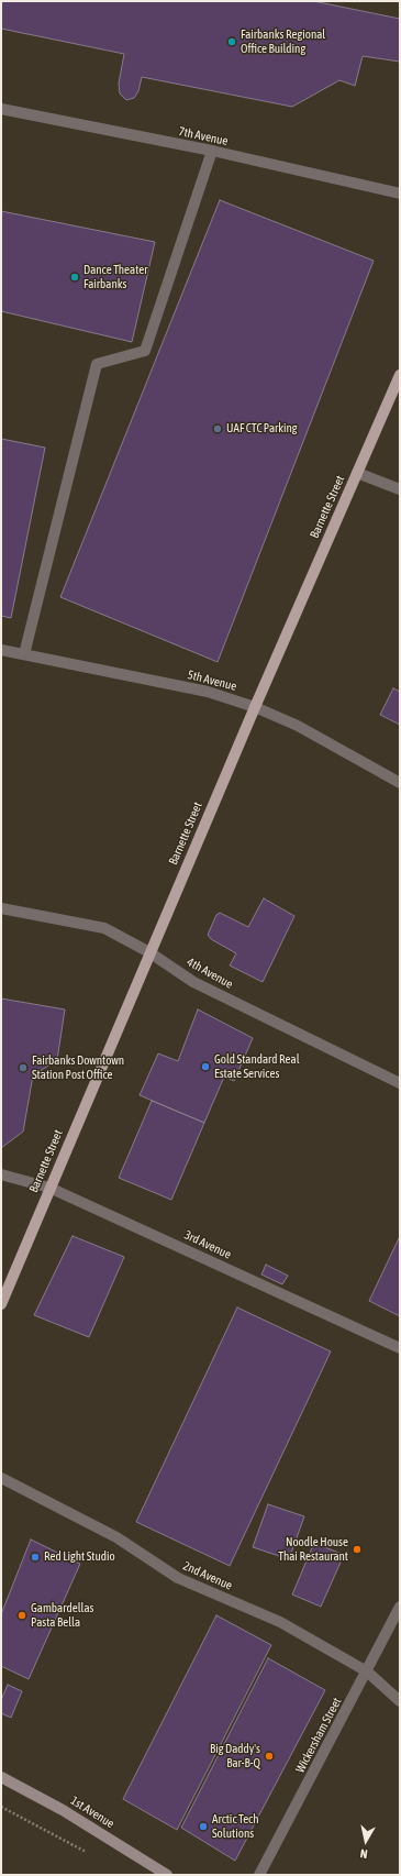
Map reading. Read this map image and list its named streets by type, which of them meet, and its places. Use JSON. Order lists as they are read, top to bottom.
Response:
{
  "streets": {
    "main road": ["Barnette Street", "1st Avenue"],
    "street": [
      "7th Avenue",
      "5th Avenue",
      "4th Avenue",
      "3rd Avenue",
      "2nd Avenue",
      "Wickersham Street"
    ]
  },
  "crossings": [
    ["Barnette Street", "5th Avenue"],
    ["Barnette Street", "4th Avenue"],
    ["Barnette Street", "3rd Avenue"],
    ["2nd Avenue", "Wickersham Street"]
  ],
  "places": [
    "Fairbanks Regional Office Building",
    "Dance Theater Fairbanks",
    "UAF CTC Parking",
    "Gold Standard Real Estate Services",
    "Fairbanks Downtown Station Post Office",
    "Noodle House Thai Restaurant",
    "Red Light Studio",
    "Gambardellas Pasta Bella",
    "Big Daddy's Bar-B-Q",
    "Arctic Tech Solutions"
  ],
  "north": "bottom"
}
